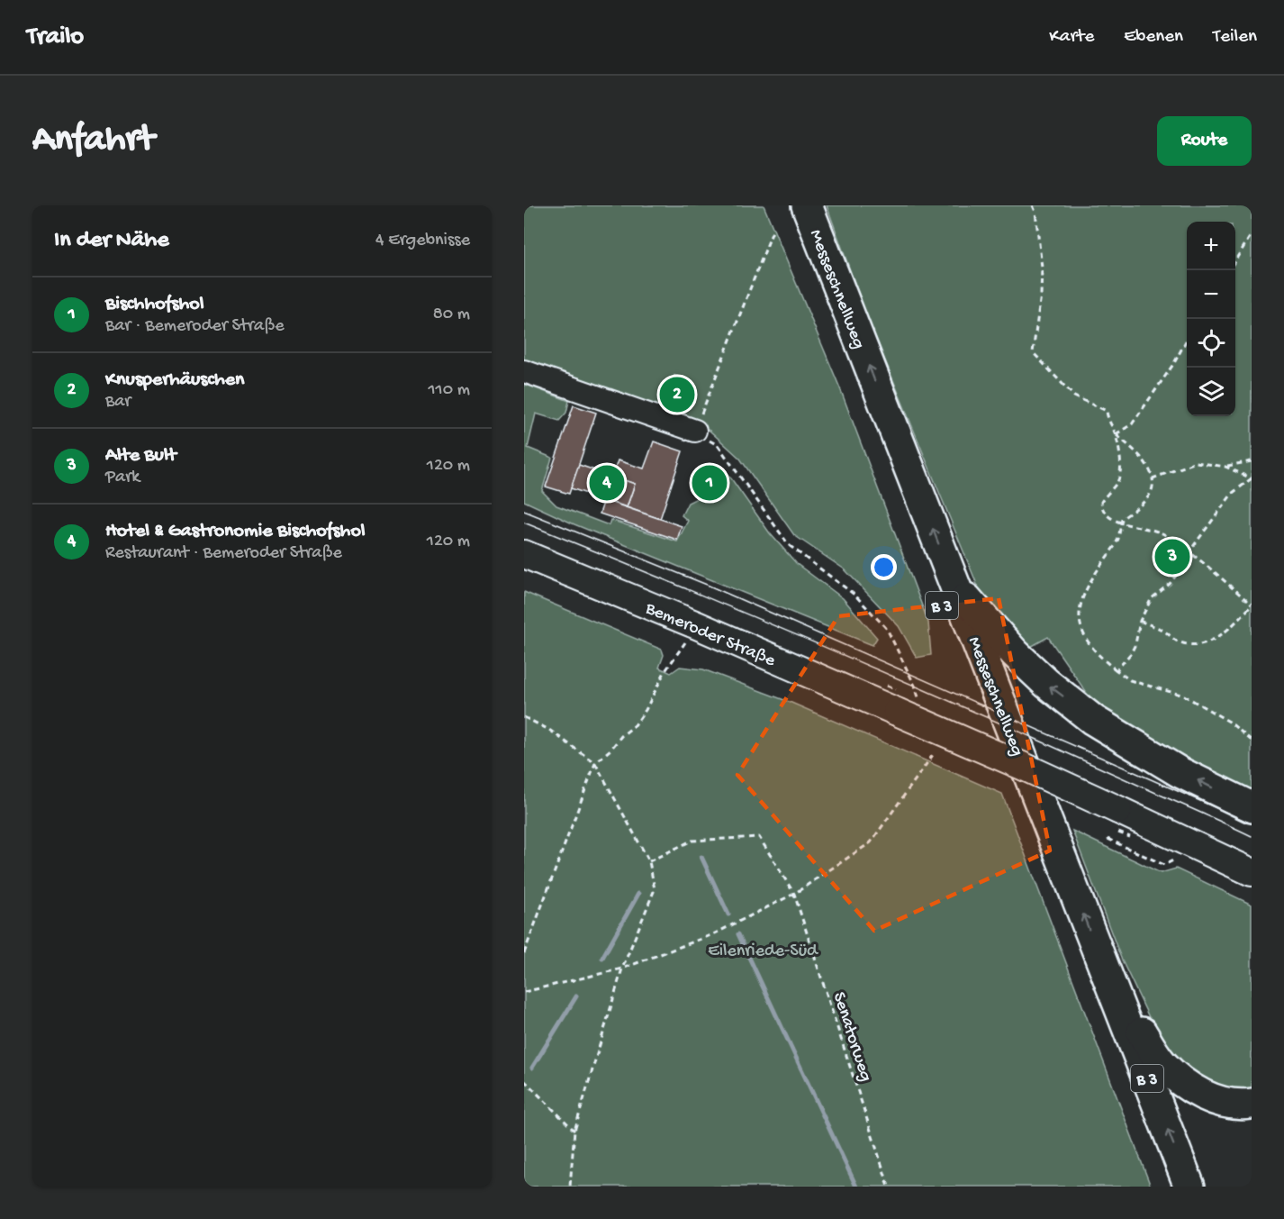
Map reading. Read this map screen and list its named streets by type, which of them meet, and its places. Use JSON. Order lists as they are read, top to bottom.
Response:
{
  "streets": {
    "highway": ["Messeschnellweg", "B 3"],
    "main road": ["Bemeroder Straße"],
    "path": ["Senatorweg"]
  },
  "parks": ["Eilenriede-Süd"],
  "page": {
    "header": "Trailo",
    "nav": ["Karte", "Ebenen", "Teilen"],
    "buttons": "Route",
    "title": "Anfahrt",
    "heading": ["In der Nähe", "4 Ergebnisse"],
    "map_buttons": ["+", "−"],
    "list": [
      {
        "mark": "1",
        "name": "Bischhofshol",
        "note": "Bar · Bemeroder Straße",
        "value": "80 m"
      },
      {
        "mark": "2",
        "name": "Knusperhäuschen",
        "note": "Bar",
        "value": "110 m"
      },
      {
        "mark": "3",
        "name": "Alte Bult",
        "note": "Park",
        "value": "120 m"
      },
      {
        "mark": "4",
        "name": "Hotel & Gastronomie Bischofshol",
        "note": "Restaurant · Bemeroder Straße",
        "value": "120 m"
      }
    ],
    "pins": [
      "2",
      "1",
      "4",
      "3"
    ]
  }
}
